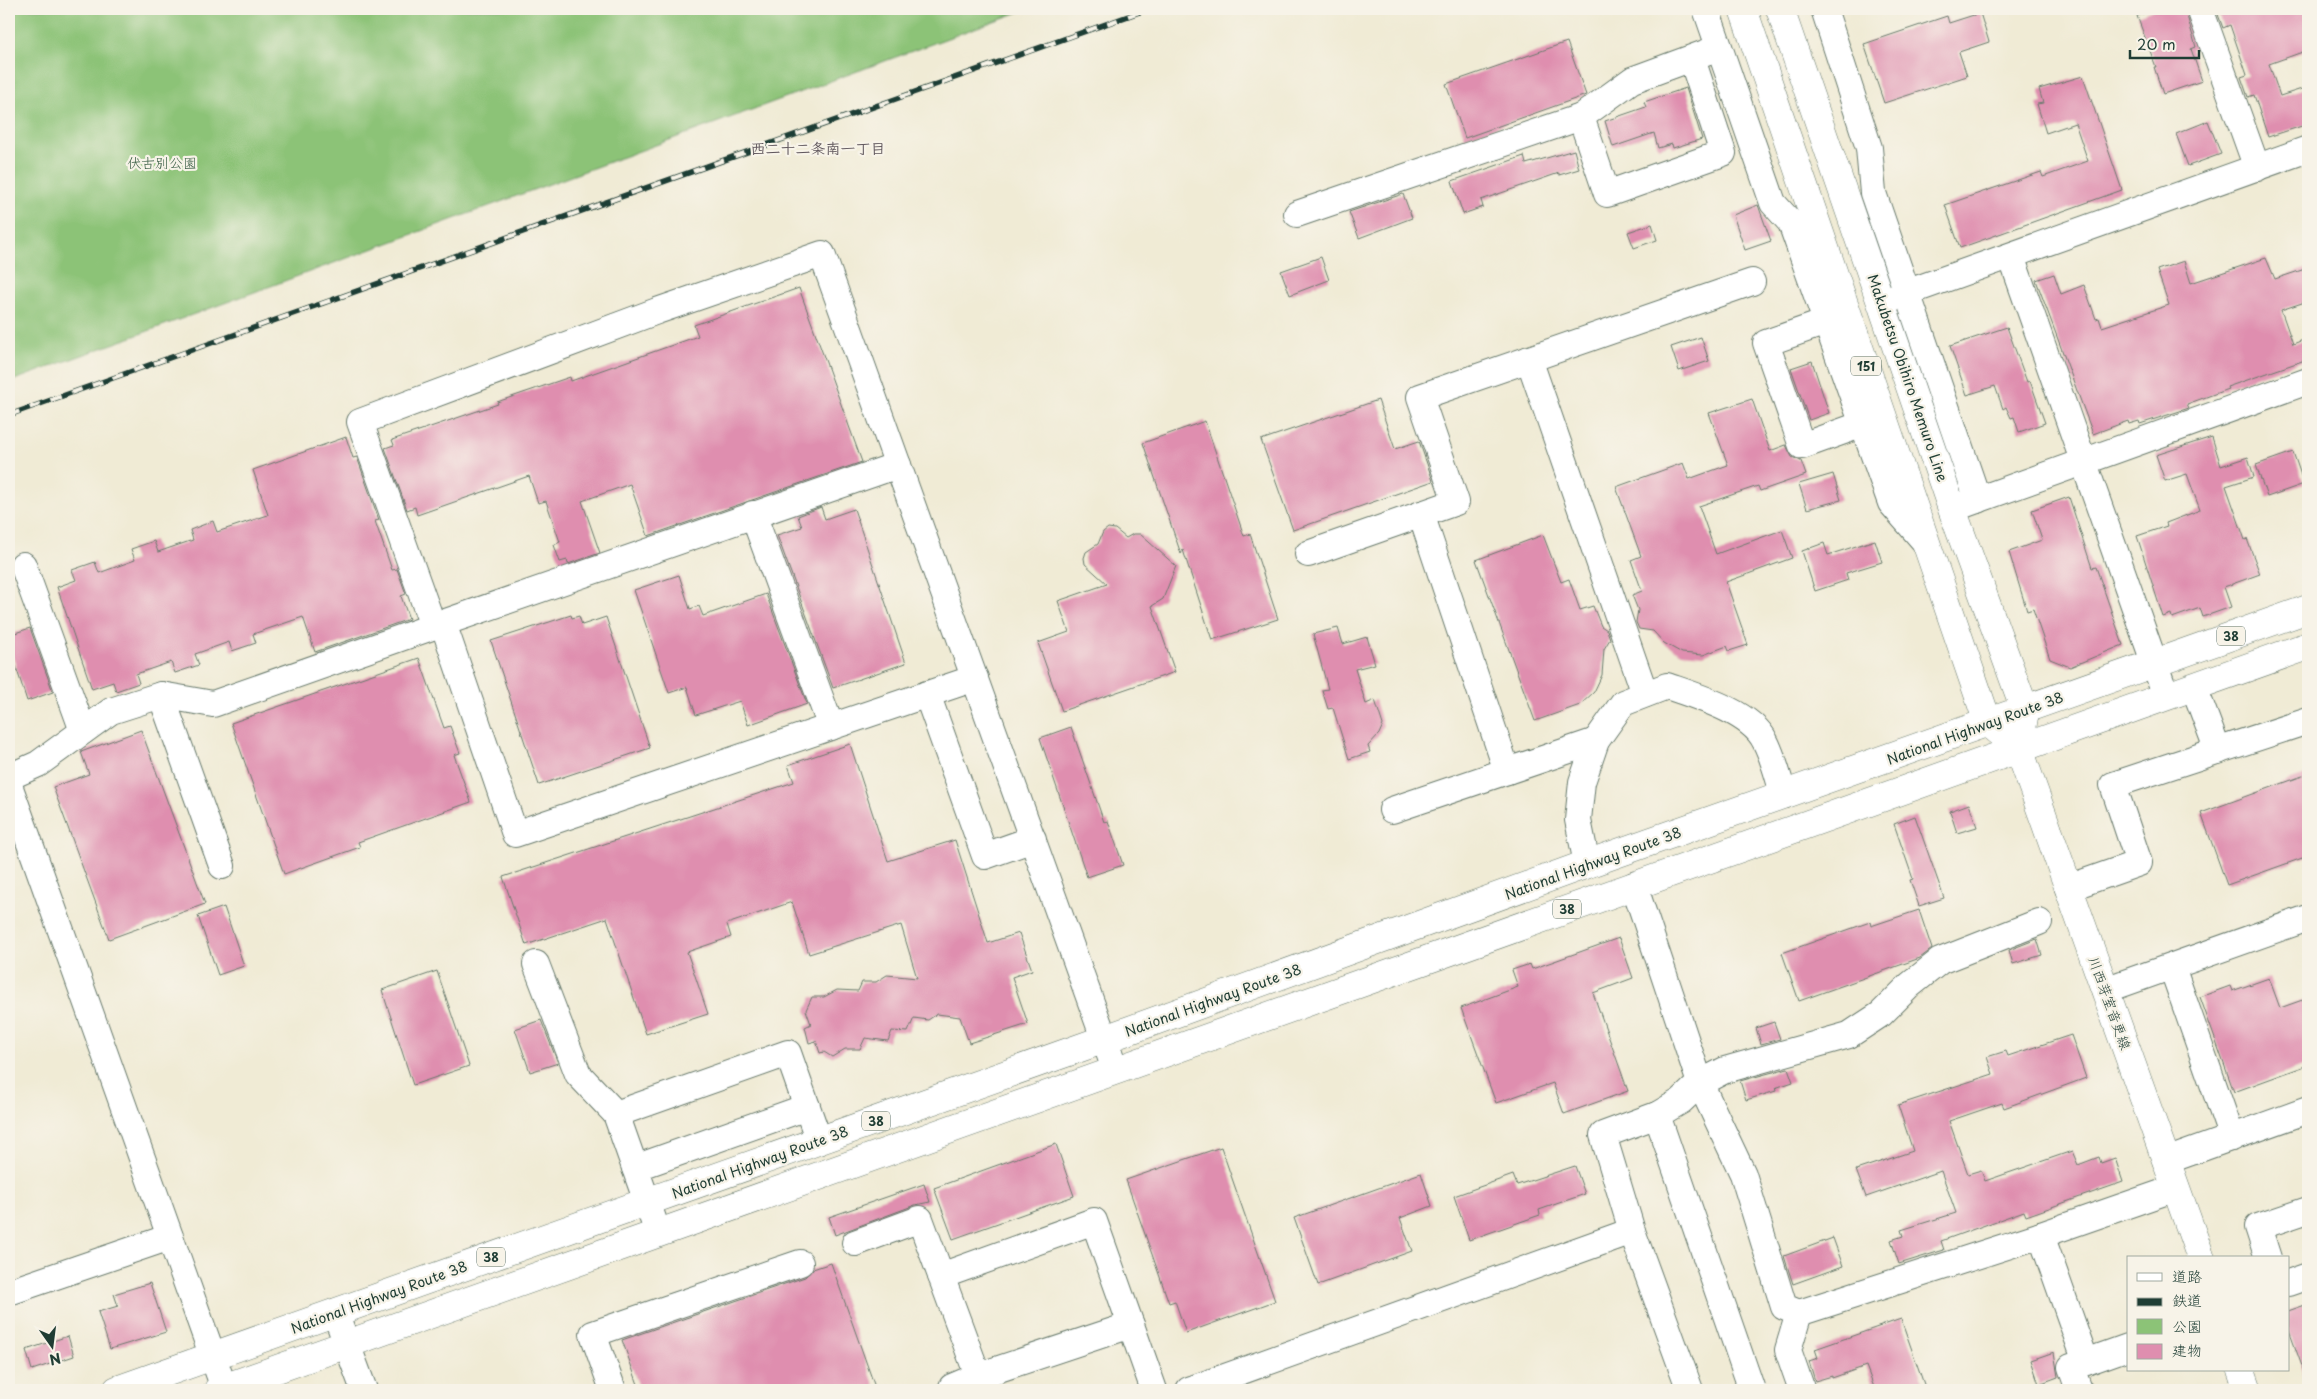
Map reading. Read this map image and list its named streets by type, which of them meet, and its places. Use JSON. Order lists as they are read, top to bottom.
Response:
{
  "streets": {
    "main road": [
      "151",
      "Makubetsu Obihiro Memuro Line",
      "38",
      "National Highway Route 38",
      "川西芽室音更線"
    ]
  },
  "crossings": [
    ["151", "National Highway Route 38"],
    ["Makubetsu Obihiro Memuro Line", "38"],
    ["Makubetsu Obihiro Memuro Line", "National Highway Route 38"],
    ["Makubetsu Obihiro Memuro Line", "川西芽室音更線"],
    ["38", "川西芽室音更線"]
  ],
  "districts": ["西二十二条南一丁目"],
  "parks": ["伏古別公園"],
  "legend": [
    "道路",
    "鉄道",
    "公園",
    "建物"
  ],
  "scale_bar": "20 m",
  "north": "bottom"
}
